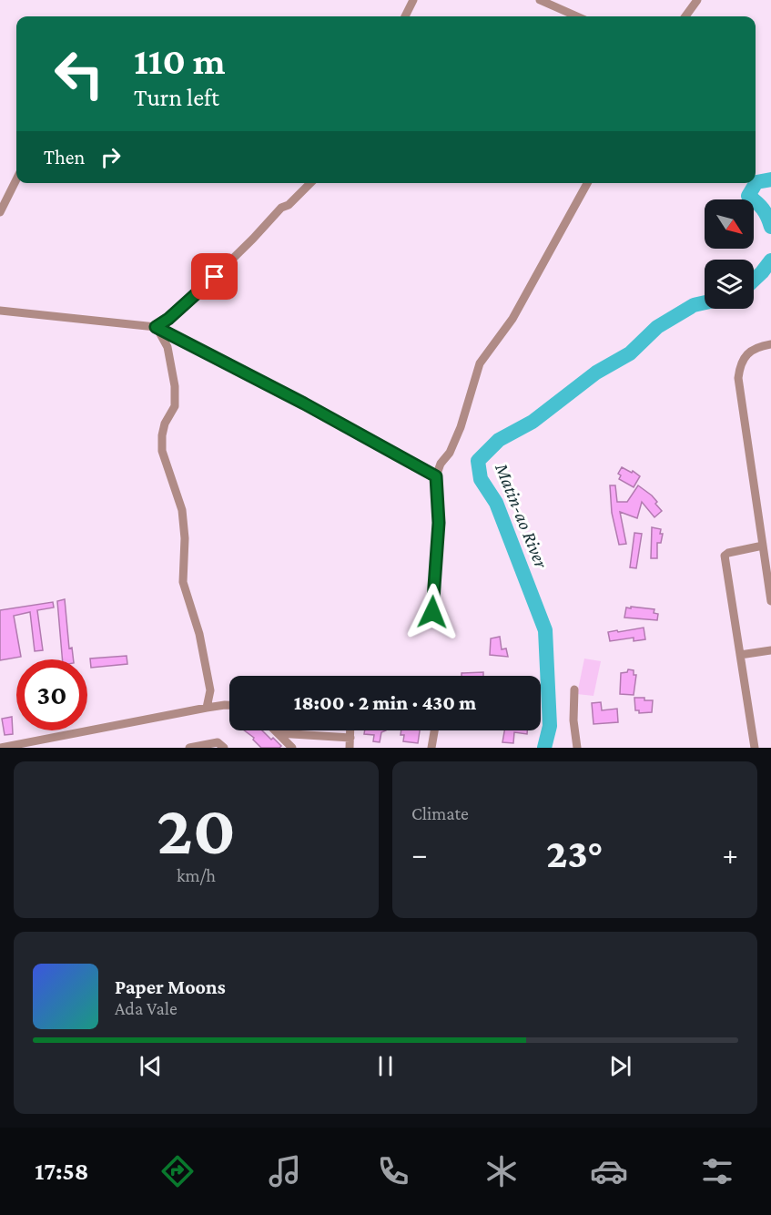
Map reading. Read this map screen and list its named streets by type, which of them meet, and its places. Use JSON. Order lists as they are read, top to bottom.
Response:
{
  "water": ["Matin-ao River"],
  "north": "bottom right",
  "page": {
    "turn": ["110 m", "Turn left"],
    "then": "Then",
    "limit": "30",
    "trip": "18:00 · 2 min · 430 m",
    "tile": [
      ["20", "km/h"],
      "Climate"
    ],
    "heat": ["−", "23°", "+"],
    "song": ["Paper Moons", "Ada Vale"],
    "tabs": "17:58"
  }
}
